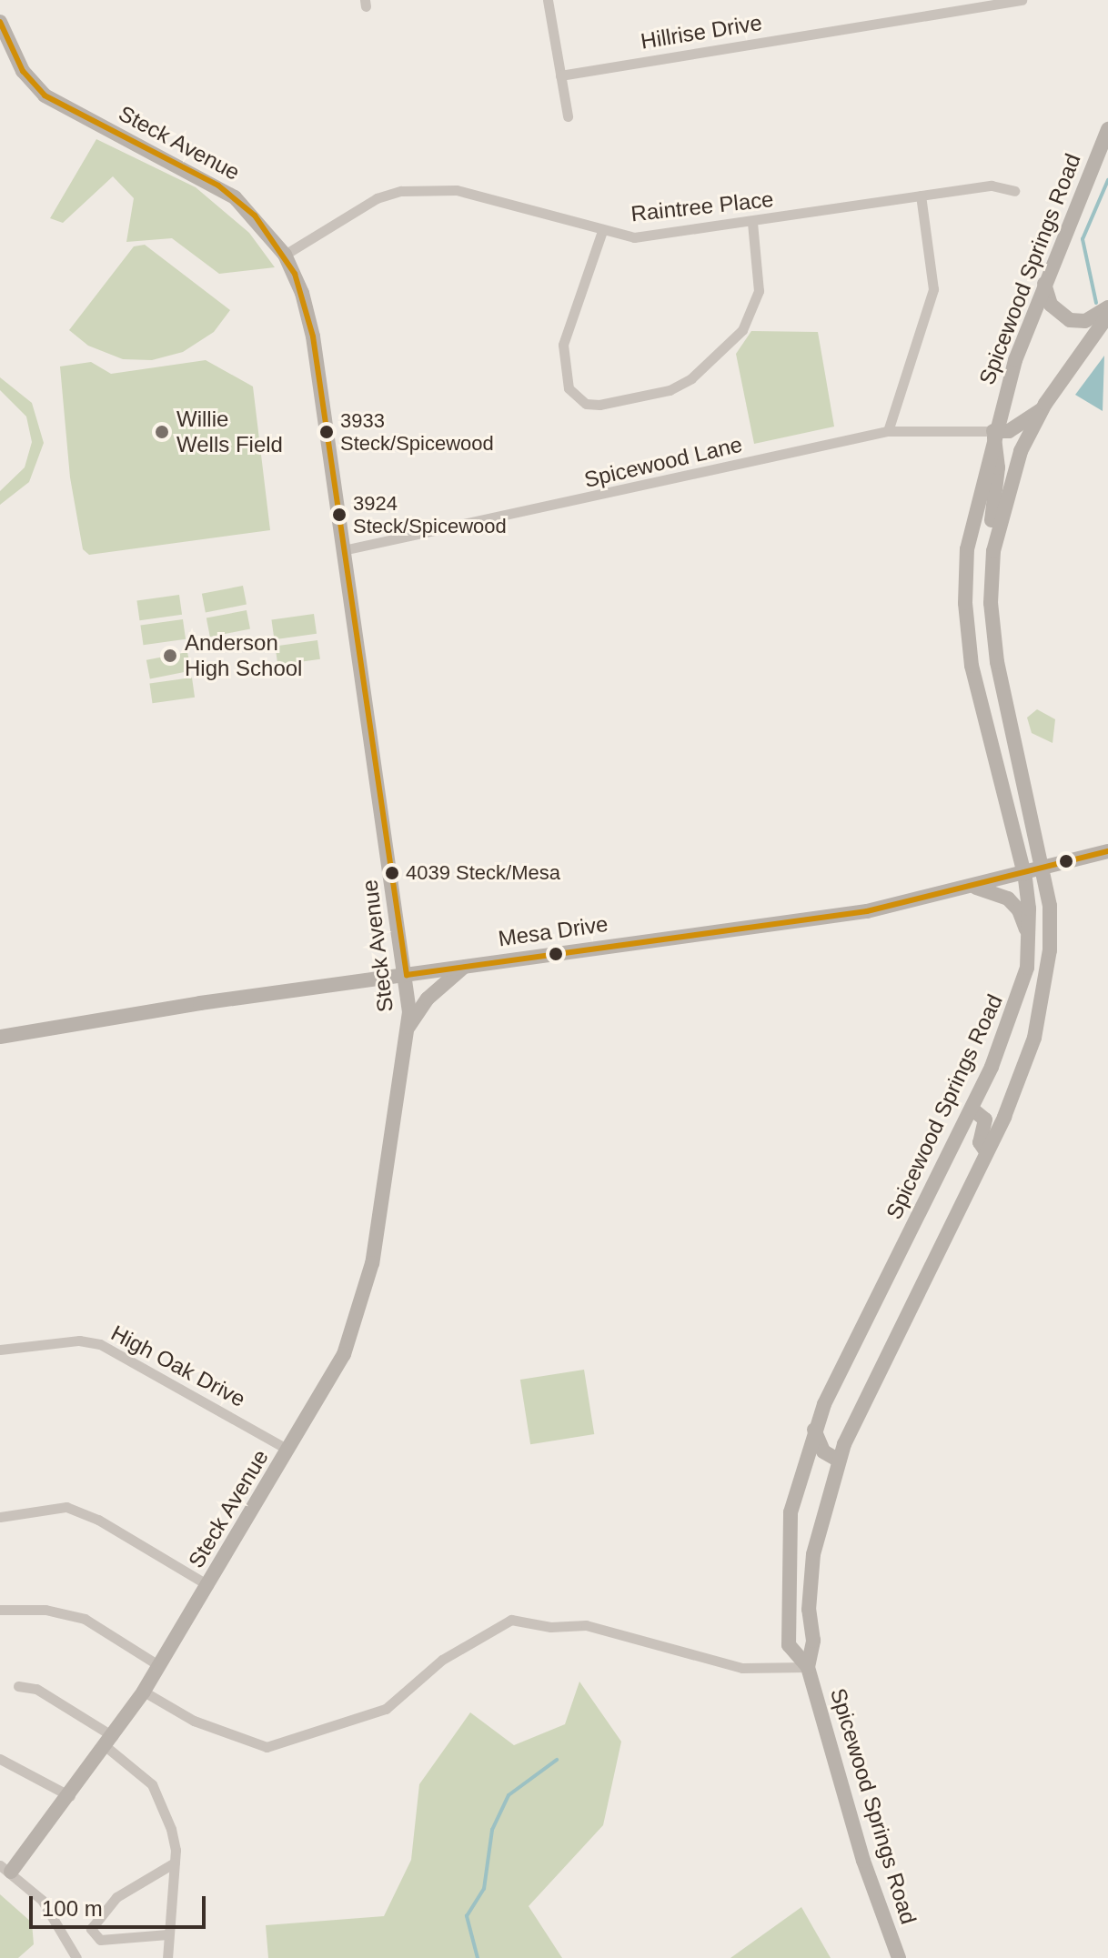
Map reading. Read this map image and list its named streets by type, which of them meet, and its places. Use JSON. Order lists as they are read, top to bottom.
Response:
{
  "streets": {
    "main road": ["Steck Avenue", "Spicewood Springs Road", "Mesa Drive"],
    "street": [
      "Hillrise Drive",
      "Raintree Place",
      "Spicewood Lane",
      "High Oak Drive"
    ]
  },
  "crossings": [
    ["Steck Avenue", "Raintree Place"],
    ["Steck Avenue", "Spicewood Lane"],
    ["Steck Avenue", "Mesa Drive"],
    ["Steck Avenue", "High Oak Drive"],
    ["Spicewood Springs Road", "Spicewood Lane"],
    ["Spicewood Springs Road", "Mesa Drive"]
  ],
  "places": [
    "Willie Wells Field",
    "3933 Steck/Spicewood",
    "3924 Steck/Spicewood",
    "Anderson High School",
    "4039 Steck/Mesa"
  ],
  "scale_bar": "100 m"
}
